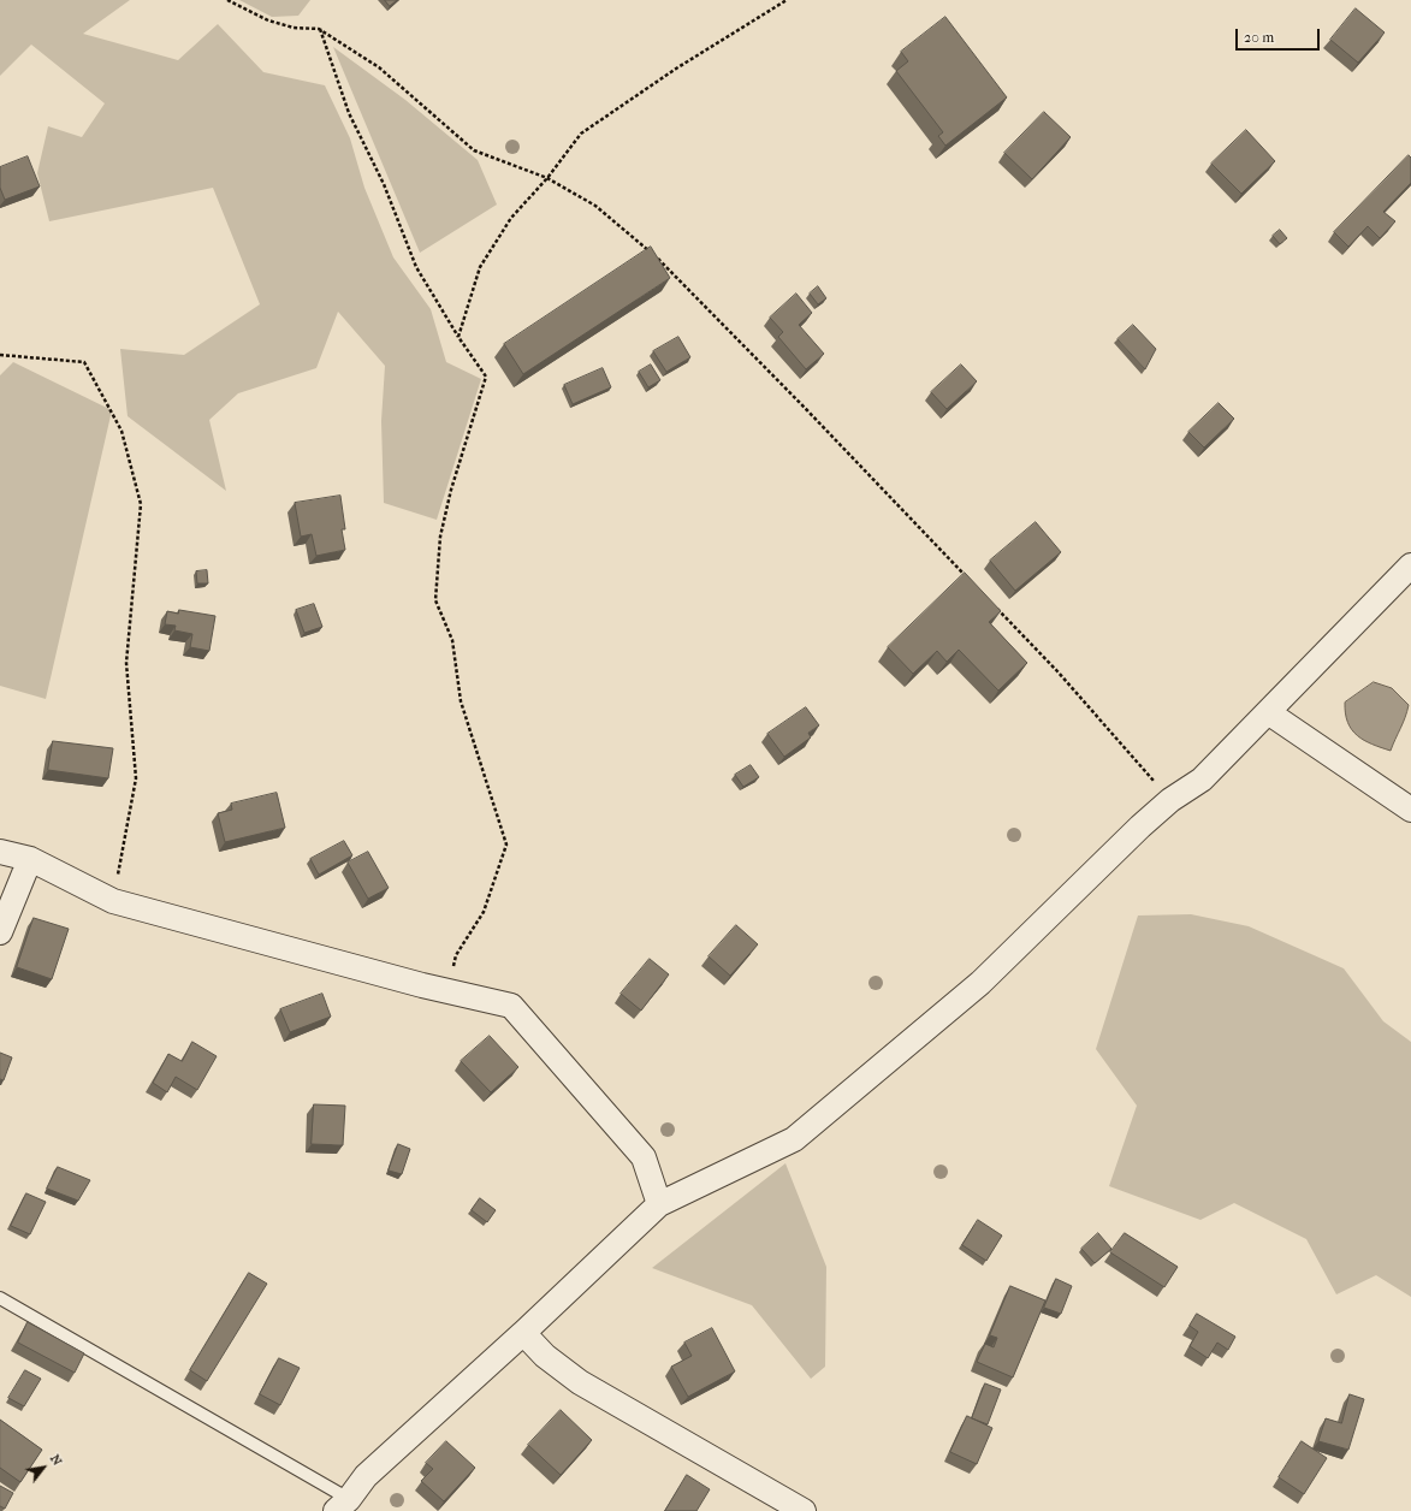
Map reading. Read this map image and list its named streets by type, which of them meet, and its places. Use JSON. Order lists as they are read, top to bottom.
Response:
{
  "scale_bar": "20 m",
  "north": "top right"
}
